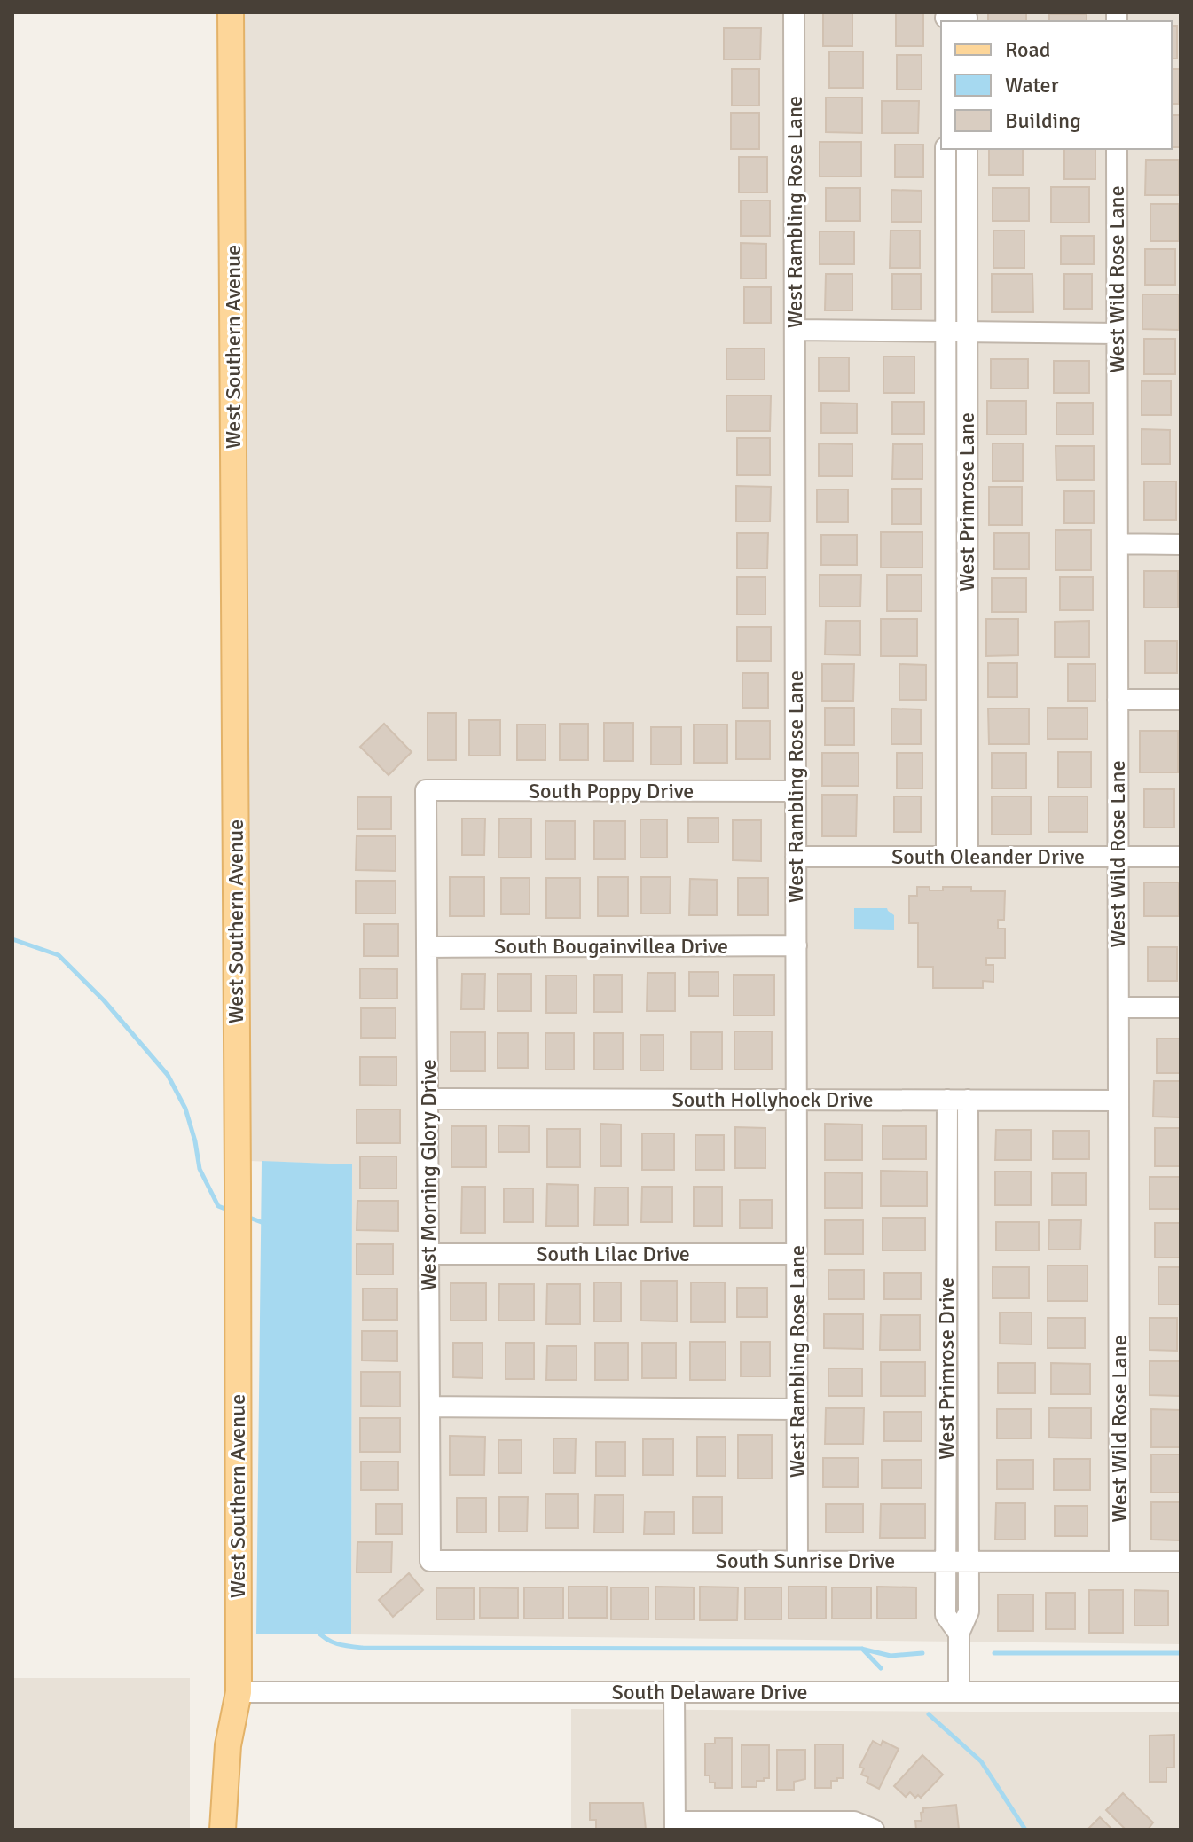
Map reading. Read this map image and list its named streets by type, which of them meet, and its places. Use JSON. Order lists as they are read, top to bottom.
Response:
{
  "streets": {
    "main road": ["West Southern Avenue"],
    "street": [
      "West Rambling Rose Lane",
      "West Wild Rose Lane",
      "West Primrose Lane",
      "South Poppy Drive",
      "South Oleander Drive",
      "South Bougainvillea Drive",
      "South Hollyhock Drive",
      "West Morning Glory Drive",
      "South Lilac Drive",
      "West Primrose Drive",
      "South Sunrise Drive",
      "South Delaware Drive"
    ]
  },
  "crossings": [
    ["West Rambling Rose Lane", "South Poppy Drive"],
    ["West Rambling Rose Lane", "South Oleander Drive"],
    ["West Rambling Rose Lane", "South Bougainvillea Drive"],
    ["West Rambling Rose Lane", "South Hollyhock Drive"],
    ["West Rambling Rose Lane", "South Lilac Drive"],
    ["West Rambling Rose Lane", "South Sunrise Drive"],
    ["West Wild Rose Lane", "South Oleander Drive"],
    ["West Wild Rose Lane", "South Hollyhock Drive"],
    ["West Wild Rose Lane", "South Sunrise Drive"],
    ["West Southern Avenue", "South Delaware Drive"],
    ["West Primrose Lane", "South Oleander Drive"],
    ["South Poppy Drive", "West Morning Glory Drive"],
    ["South Bougainvillea Drive", "West Morning Glory Drive"],
    ["South Hollyhock Drive", "West Morning Glory Drive"],
    ["South Hollyhock Drive", "West Primrose Drive"],
    ["West Morning Glory Drive", "South Lilac Drive"],
    ["West Morning Glory Drive", "South Sunrise Drive"],
    ["West Primrose Drive", "South Sunrise Drive"],
    ["West Primrose Drive", "South Delaware Drive"]
  ],
  "legend": ["Road", "Water", "Building"]
}
